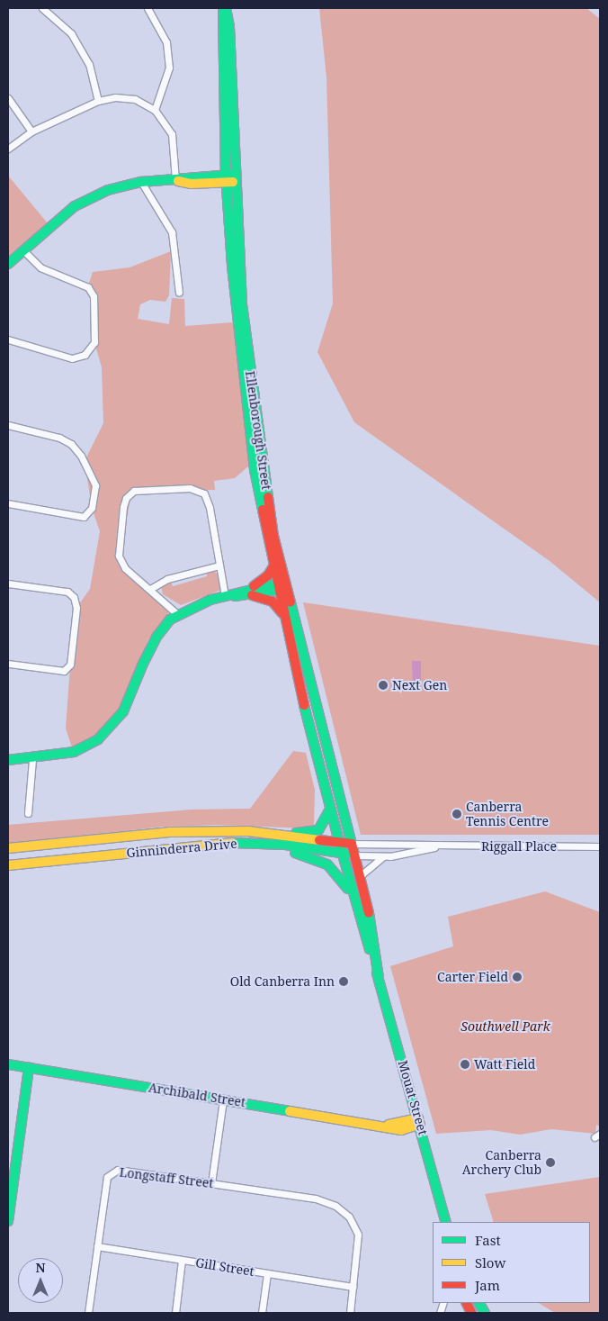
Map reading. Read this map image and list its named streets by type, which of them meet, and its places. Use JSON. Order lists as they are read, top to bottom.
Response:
{
  "streets": {
    "main road": [
      "Ellenborough Street",
      "Ginninderra Drive",
      "Archibald Street",
      "Mouat Street"
    ],
    "street": ["Riggall Place", "Longstaff Street", "Gill Street"]
  },
  "crossings": [
    ["Ellenborough Street", "Riggall Place"],
    ["Ellenborough Street", "Ginninderra Drive"],
    ["Ellenborough Street", "Mouat Street"],
    ["Riggall Place", "Ginninderra Drive"],
    ["Riggall Place", "Mouat Street"],
    ["Ginninderra Drive", "Mouat Street"],
    ["Archibald Street", "Mouat Street"],
    ["Longstaff Street", "Gill Street"]
  ],
  "parks": ["Southwell Park"],
  "places": [
    "Next Gen",
    "Canberra Tennis Centre",
    "Carter Field",
    "Old Canberra Inn",
    "Watt Field",
    "Canberra Archery Club"
  ],
  "legend": ["Fast", "Slow", "Jam"],
  "north": "top"
}
